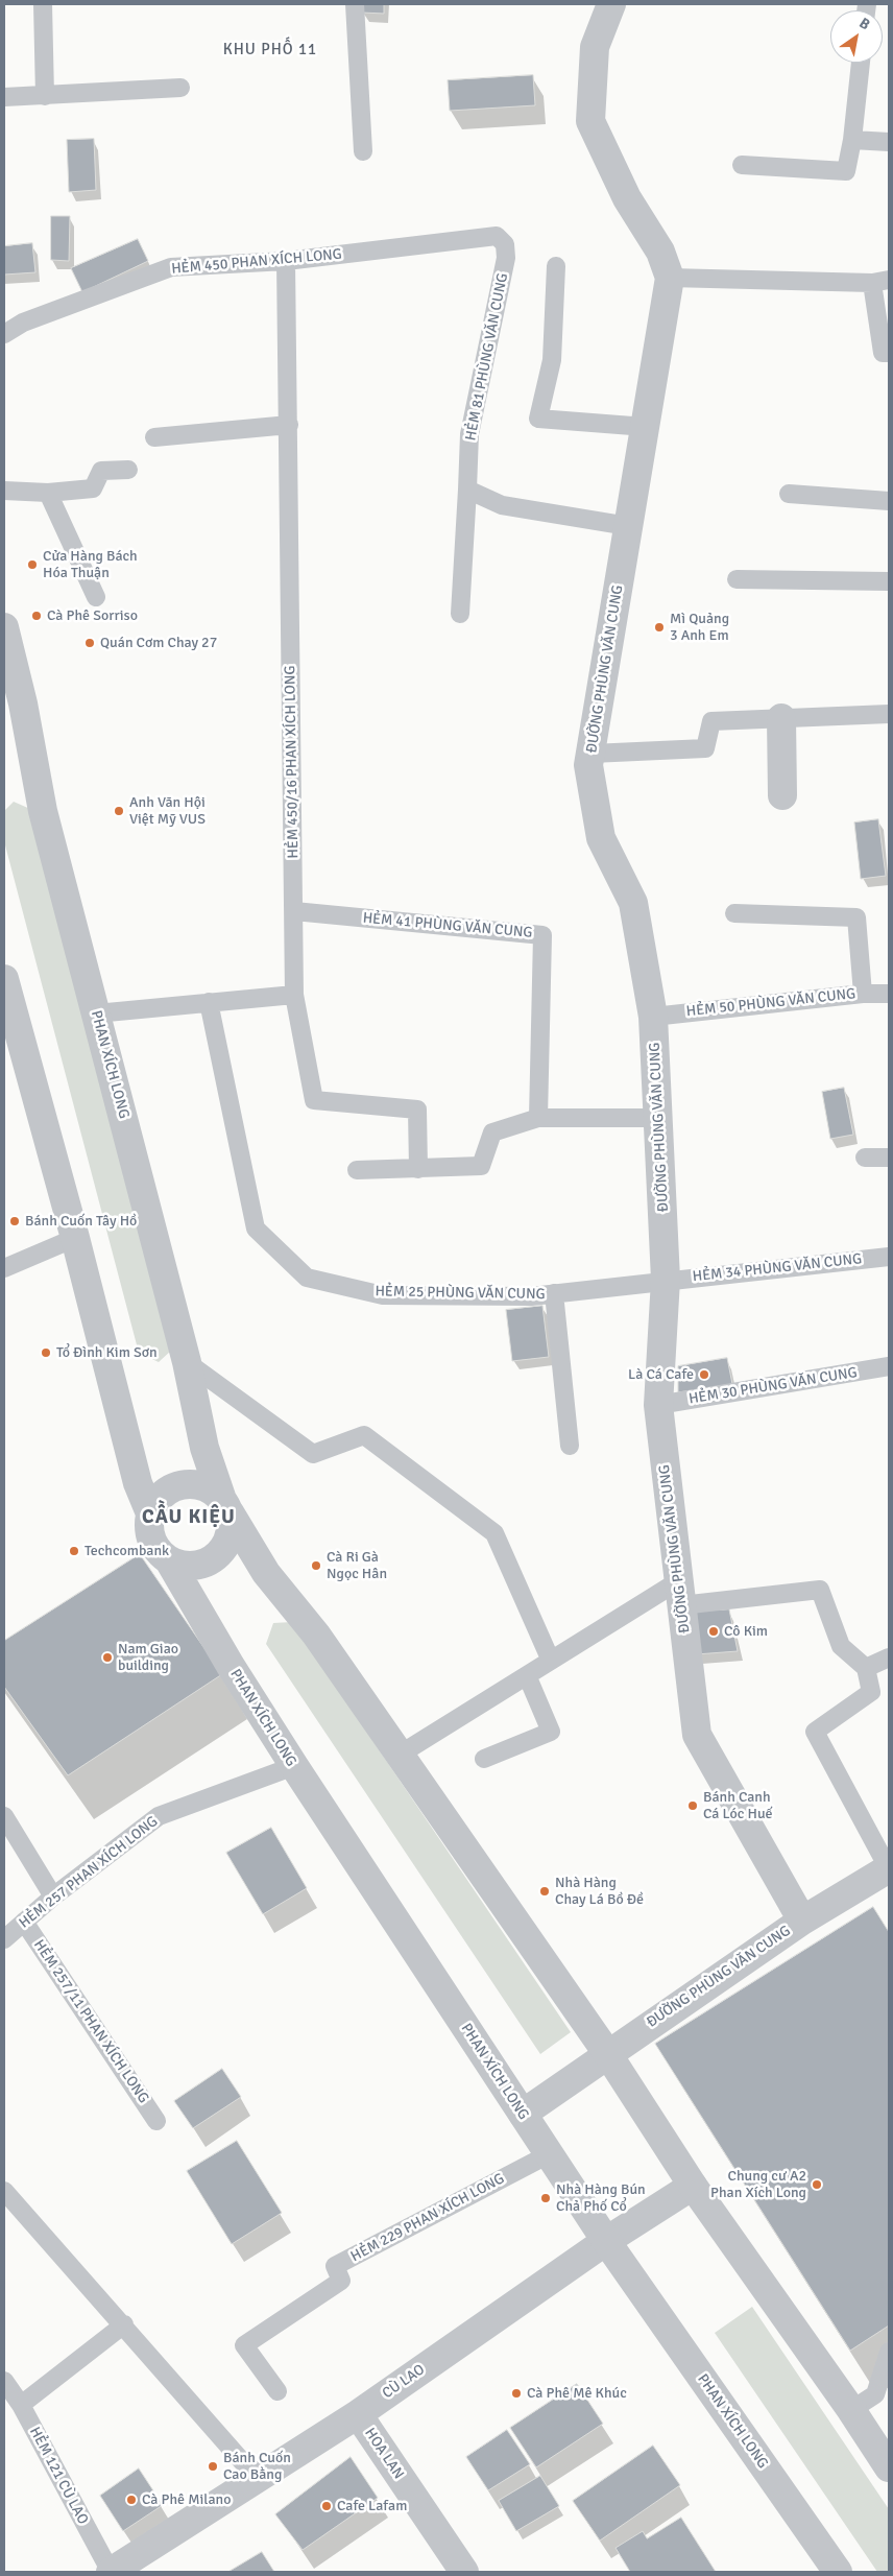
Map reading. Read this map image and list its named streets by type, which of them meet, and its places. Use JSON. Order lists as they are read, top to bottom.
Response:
{
  "streets": {
    "street": [
      "ĐƯỜNG PHÙNG VĂN CUNG",
      "PHAN XÍCH LONG",
      "CÙ LAO",
      "HOA LAN"
    ],
    "lane": [
      "HẺM 450 PHAN XÍCH LONG",
      "HẺM 81 PHÙNG VĂN CUNG",
      "HẺM 450/16 PHAN XÍCH LONG",
      "HẺM 41 PHÙNG VĂN CUNG",
      "HẺM 50 PHÙNG VĂN CUNG",
      "HẺM 34 PHÙNG VĂN CUNG",
      "HẺM 25 PHÙNG VĂN CUNG",
      "HẺM 30 PHÙNG VĂN CUNG",
      "HẺM 257 PHAN XÍCH LONG",
      "HẺM 257/11 PHAN XÍCH LONG",
      "HẺM 229 PHAN XÍCH LONG",
      "HẺM 121 CÙ LAO"
    ]
  },
  "crossings": [
    ["HẺM 450 PHAN XÍCH LONG", "HẺM 81 PHÙNG VĂN CUNG"],
    ["HẺM 450 PHAN XÍCH LONG", "HẺM 450/16 PHAN XÍCH LONG"],
    ["ĐƯỜNG PHÙNG VĂN CUNG", "HẺM 50 PHÙNG VĂN CUNG"],
    ["ĐƯỜNG PHÙNG VĂN CUNG", "PHAN XÍCH LONG"],
    ["ĐƯỜNG PHÙNG VĂN CUNG", "HẺM 34 PHÙNG VĂN CUNG"],
    ["ĐƯỜNG PHÙNG VĂN CUNG", "HẺM 25 PHÙNG VĂN CUNG"],
    ["ĐƯỜNG PHÙNG VĂN CUNG", "HẺM 30 PHÙNG VĂN CUNG"],
    ["HẺM 450/16 PHAN XÍCH LONG", "HẺM 41 PHÙNG VĂN CUNG"],
    ["PHAN XÍCH LONG", "HẺM 257 PHAN XÍCH LONG"],
    ["PHAN XÍCH LONG", "HẺM 229 PHAN XÍCH LONG"],
    ["PHAN XÍCH LONG", "CÙ LAO"],
    ["HẺM 34 PHÙNG VĂN CUNG", "HẺM 25 PHÙNG VĂN CUNG"],
    ["HẺM 257 PHAN XÍCH LONG", "HẺM 257/11 PHAN XÍCH LONG"],
    ["CÙ LAO", "HOA LAN"],
    ["CÙ LAO", "HẺM 121 CÙ LAO"]
  ],
  "districts": ["KHU PHỐ 11", "CẦU KIỆU"],
  "places": [
    "Cửa Hàng Bách Hóa Thuận",
    "Cà Phê Sorriso",
    "Mì Quảng 3 Anh Em",
    "Quán Cơm Chay 27",
    "Anh Văn Hội Việt Mỹ VUS",
    "Bánh Cuốn Tây Hồ",
    "Tổ Đình Kim Sơn",
    "Là Cá Cafe",
    "Techcombank",
    "Cà Ri Gà Ngọc Hân",
    "Cô Kim",
    "Nam Giao building",
    "Bánh Canh Cá Lóc Huế",
    "Nhà Hàng Chay Lá Bồ Đề",
    "Chung cư A2 Phan Xích Long",
    "Nhà Hàng Bún Chả Phố Cổ",
    "Cà Phê Mê Khúc",
    "Bánh Cuốn Cao Bằng",
    "Cà Phê Milano",
    "Cafe Lafam"
  ],
  "north": "top right"
}
